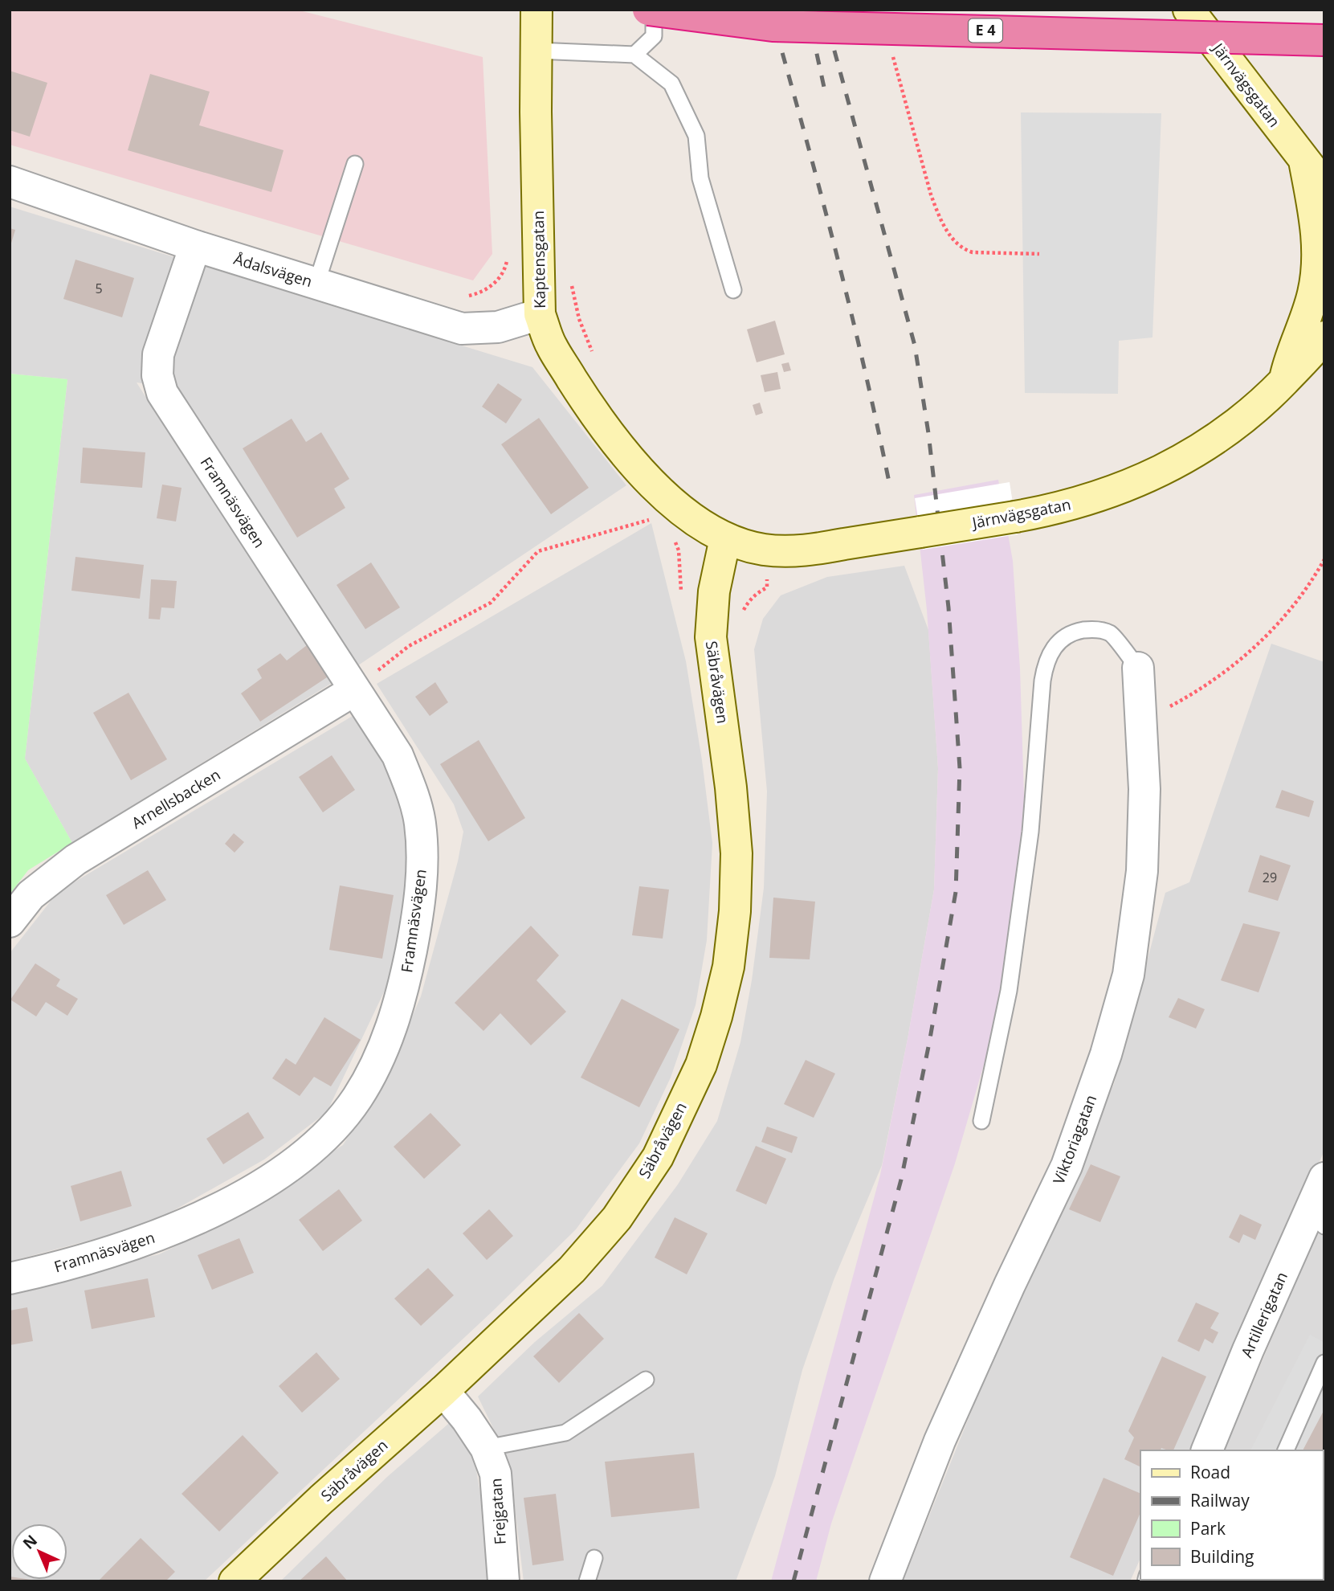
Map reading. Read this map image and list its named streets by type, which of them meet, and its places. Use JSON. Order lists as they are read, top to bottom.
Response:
{
  "streets": {
    "highway": ["E 4"],
    "main road": ["Järnvägsgatan", "Kaptensgatan", "Säbråvägen"],
    "street": [
      "Ådalsvägen",
      "Framnäsvägen",
      "Arnellsbacken",
      "Viktoriagatan",
      "Artillerigatan",
      "Frejgatan"
    ]
  },
  "crossings": [
    ["Järnvägsgatan", "Kaptensgatan"],
    ["Järnvägsgatan", "Säbråvägen"],
    ["Kaptensgatan", "Ådalsvägen"],
    ["Kaptensgatan", "Säbråvägen"],
    ["Ådalsvägen", "Framnäsvägen"],
    ["Framnäsvägen", "Arnellsbacken"],
    ["Säbråvägen", "Frejgatan"]
  ],
  "house_numbers": ["5", "29"],
  "legend": [
    "Road",
    "Railway",
    "Park",
    "Building"
  ],
  "north": "top left"
}
